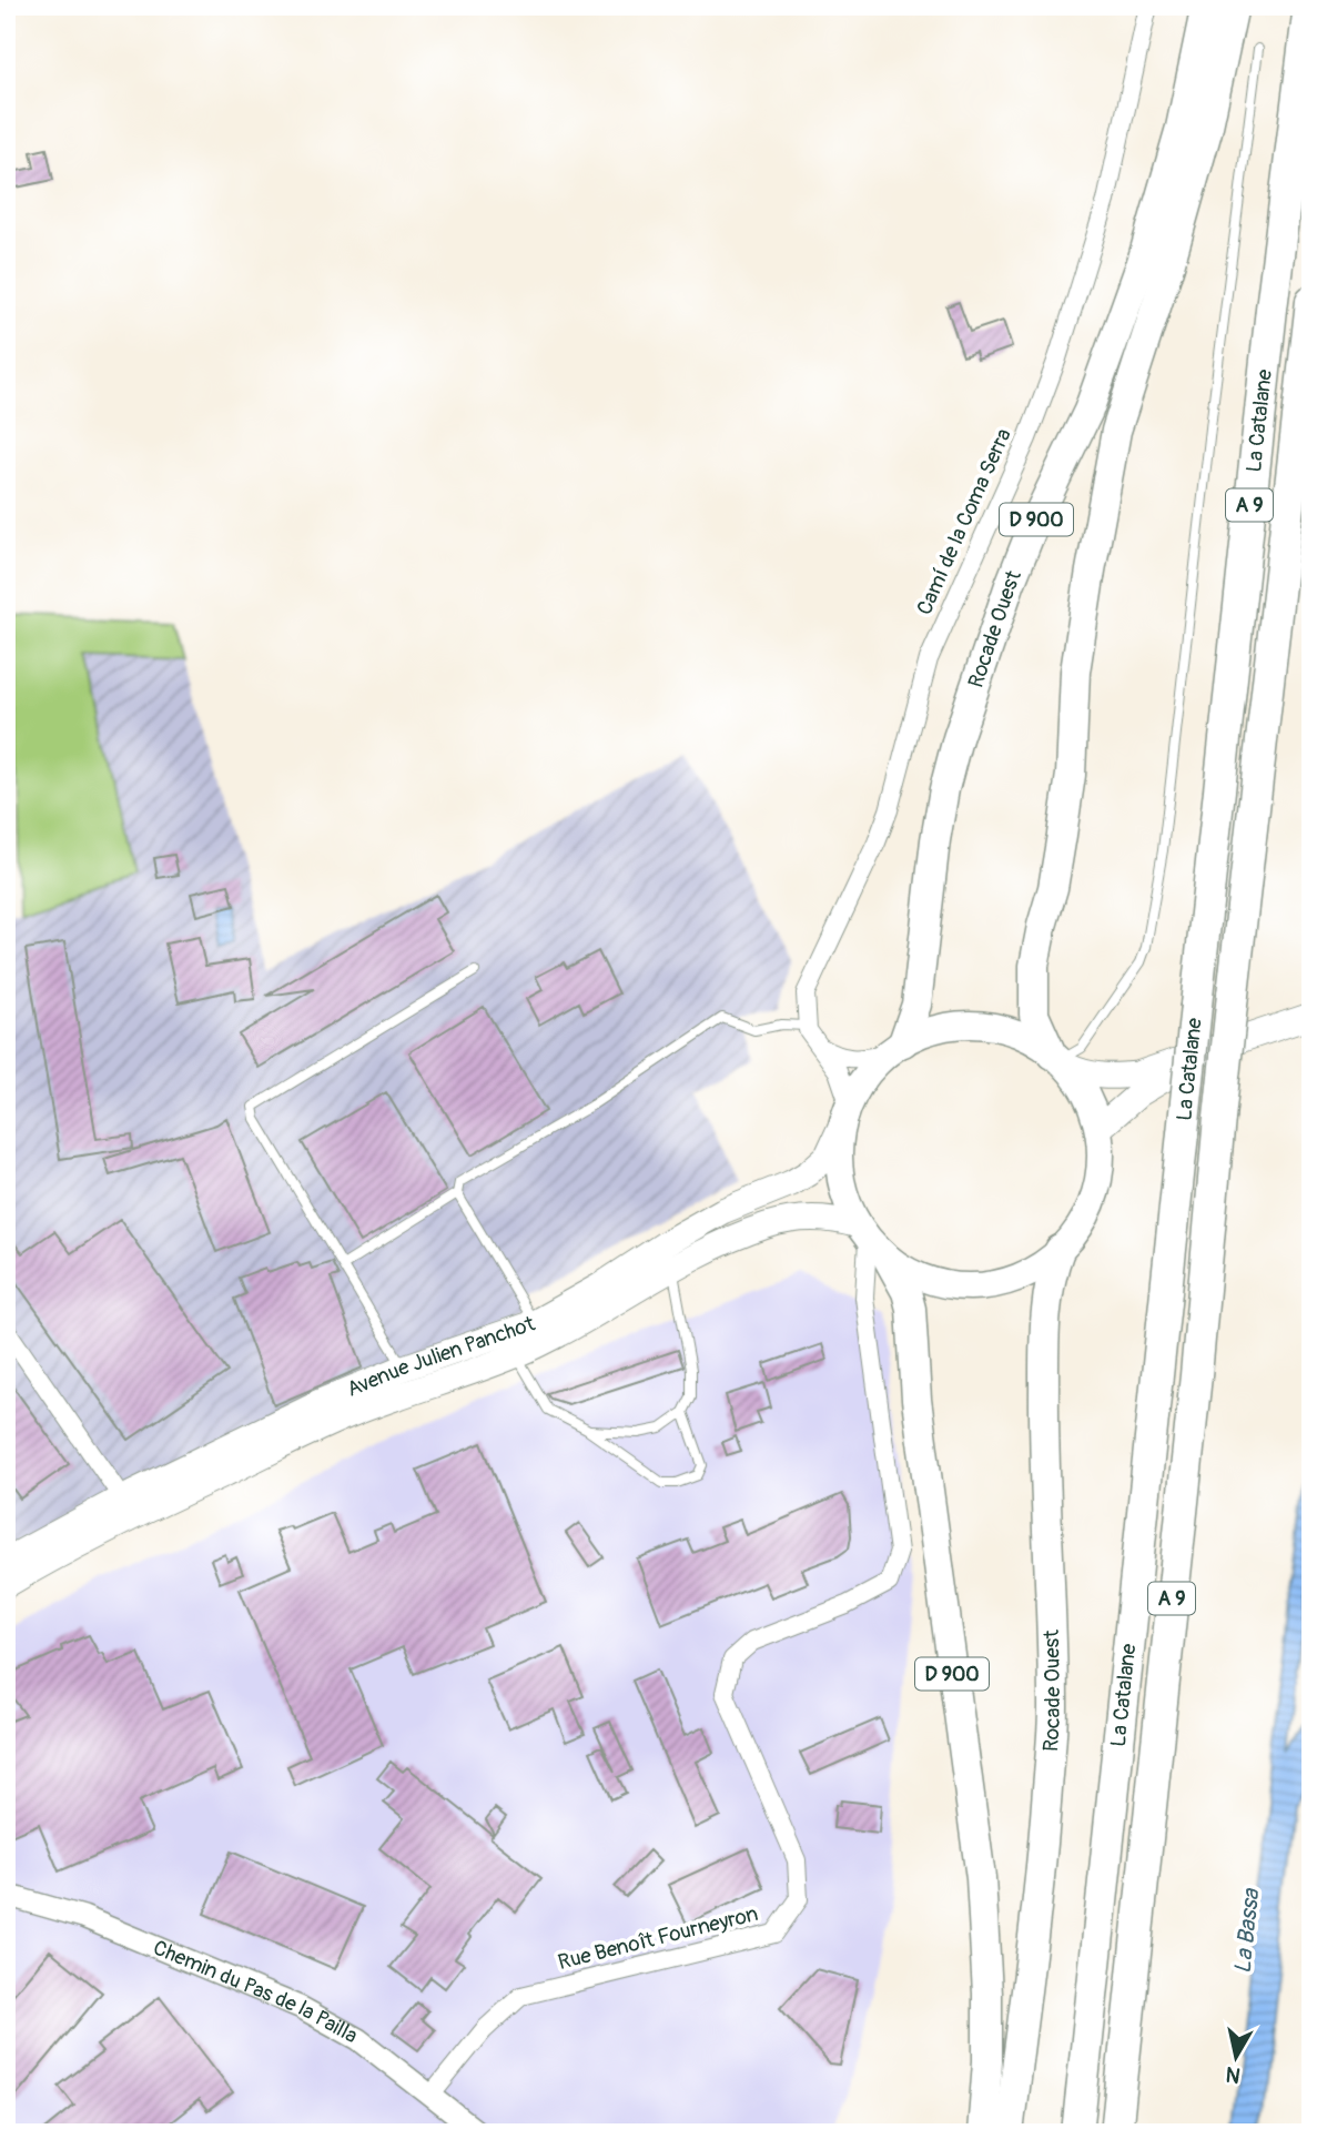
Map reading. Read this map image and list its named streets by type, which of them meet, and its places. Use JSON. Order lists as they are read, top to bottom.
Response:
{
  "streets": {
    "highway": [
      "La Catalane",
      "A 9",
      "D 900",
      "Rocade Ouest"
    ],
    "main road": ["Avenue Julien Panchot"],
    "street": ["Camí de la Coma Serra", "Rue Benoît Fourneyron", "Chemin du Pas de la Pailla"]
  },
  "crossings": [
    ["D 900", "Camí de la Coma Serra"],
    ["D 900", "Rocade Ouest"],
    ["D 900", "Avenue Julien Panchot"],
    ["D 900", "Rue Benoît Fourneyron"],
    ["Camí de la Coma Serra", "Rocade Ouest"],
    ["Camí de la Coma Serra", "Avenue Julien Panchot"],
    ["Camí de la Coma Serra", "Rue Benoît Fourneyron"],
    ["Rocade Ouest", "Avenue Julien Panchot"],
    ["Rocade Ouest", "Rue Benoît Fourneyron"],
    ["Avenue Julien Panchot", "Rue Benoît Fourneyron"],
    ["Rue Benoît Fourneyron", "Chemin du Pas de la Pailla"]
  ],
  "water": ["La Bassa"],
  "north": "bottom"
}
